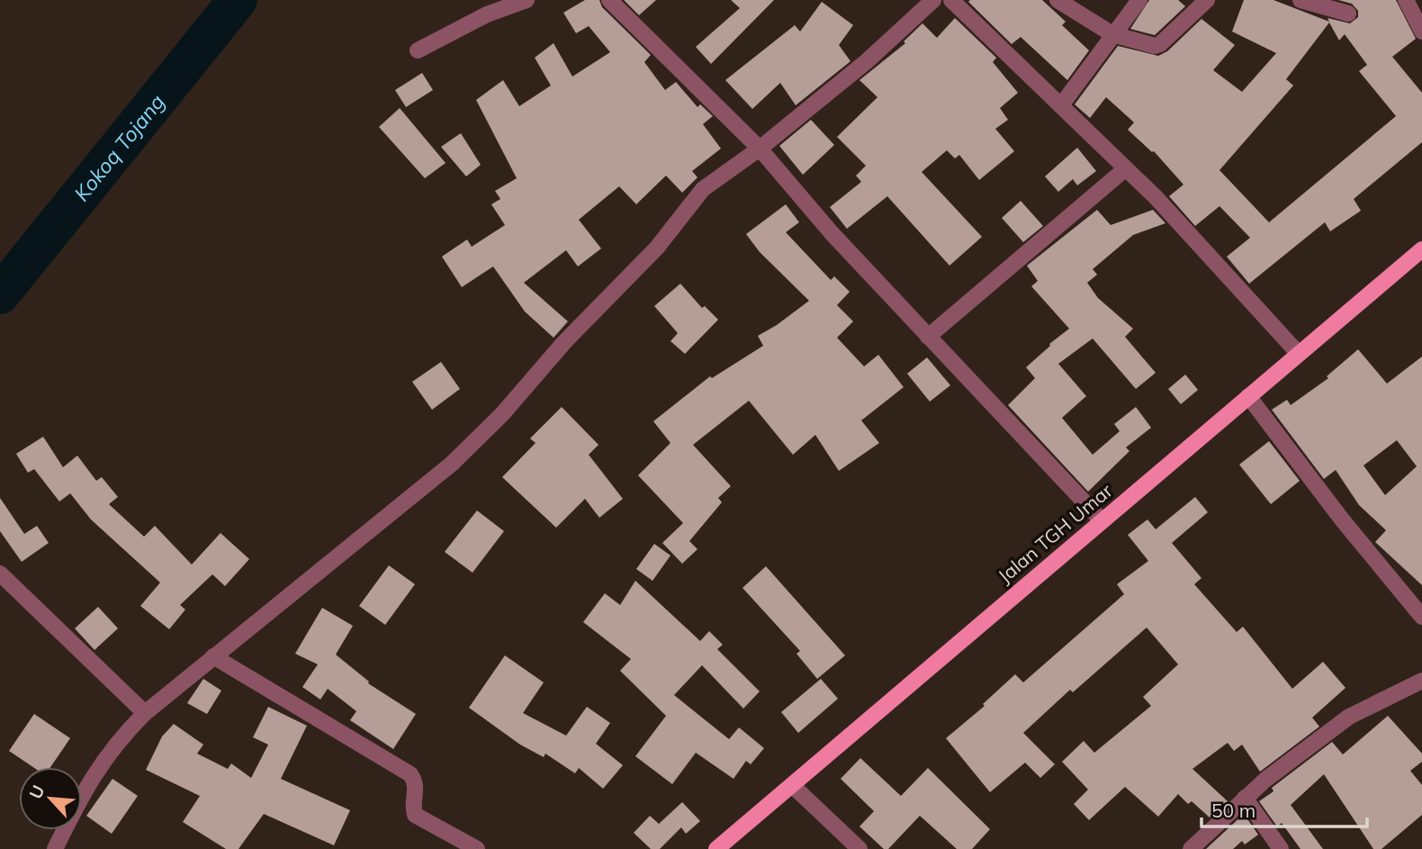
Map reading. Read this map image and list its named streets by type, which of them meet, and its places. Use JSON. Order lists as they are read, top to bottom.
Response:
{
  "streets": {
    "main road": ["Jalan TGH Umar"]
  },
  "water": ["Kokoq Tojang"],
  "scale_bar": "50 m",
  "north": "top left"
}
